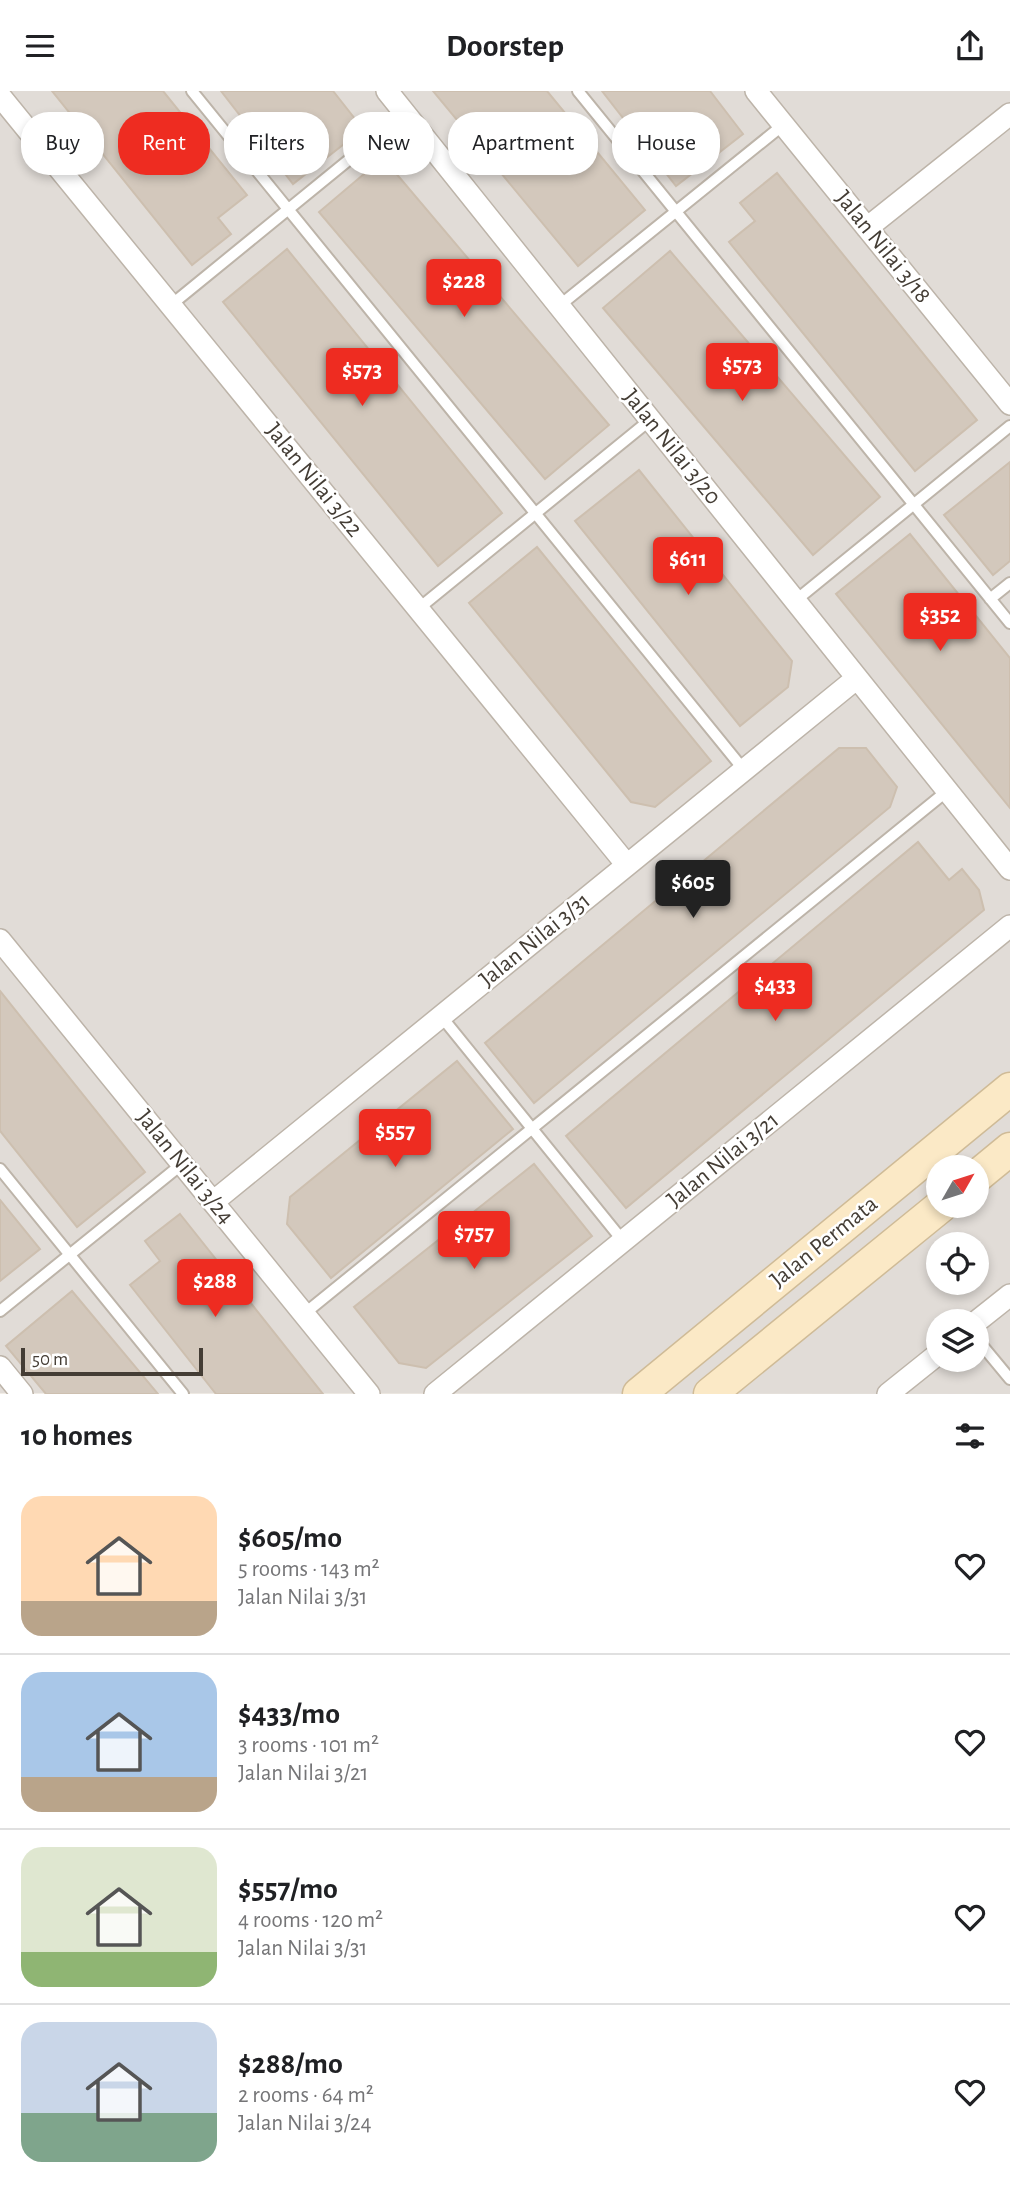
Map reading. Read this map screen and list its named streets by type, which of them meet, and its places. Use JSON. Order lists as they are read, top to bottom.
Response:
{
  "streets": {
    "main road": ["Jalan Permata"],
    "street": [
      "Jalan Nilai 3/18",
      "Jalan Nilai 3/20",
      "Jalan Nilai 3/22",
      "Jalan Nilai 3/31",
      "Jalan Nilai 3/21",
      "Jalan Nilai 3/24"
    ]
  },
  "crossings": [
    ["Jalan Nilai 3/20", "Jalan Nilai 3/31"],
    ["Jalan Nilai 3/22", "Jalan Nilai 3/31"],
    ["Jalan Nilai 3/31", "Jalan Nilai 3/24"]
  ],
  "scale_bar": "50 m",
  "north": "top right",
  "page": {
    "header": "Doorstep",
    "chip": [
      "Buy",
      "Rent",
      "Filters",
      "New",
      "Apartment",
      "House"
    ],
    "price": [
      "$228",
      "$573",
      "$573",
      "$611",
      "$352",
      "$605",
      "$433",
      "$557",
      "$757",
      "$288"
    ],
    "scale": "50 m",
    "heading": "10 homes",
    "list": [
      {
        "name": "$605/mo",
        "note": "5 rooms · 143 m² · Jalan Nilai 3/31"
      },
      {
        "name": "$433/mo",
        "note": "3 rooms · 101 m² · Jalan Nilai 3/21"
      },
      {
        "name": "$557/mo",
        "note": "4 rooms · 120 m² · Jalan Nilai 3/31"
      },
      {
        "name": "$288/mo",
        "note": "2 rooms · 64 m² · Jalan Nilai 3/24"
      }
    ]
  }
}
